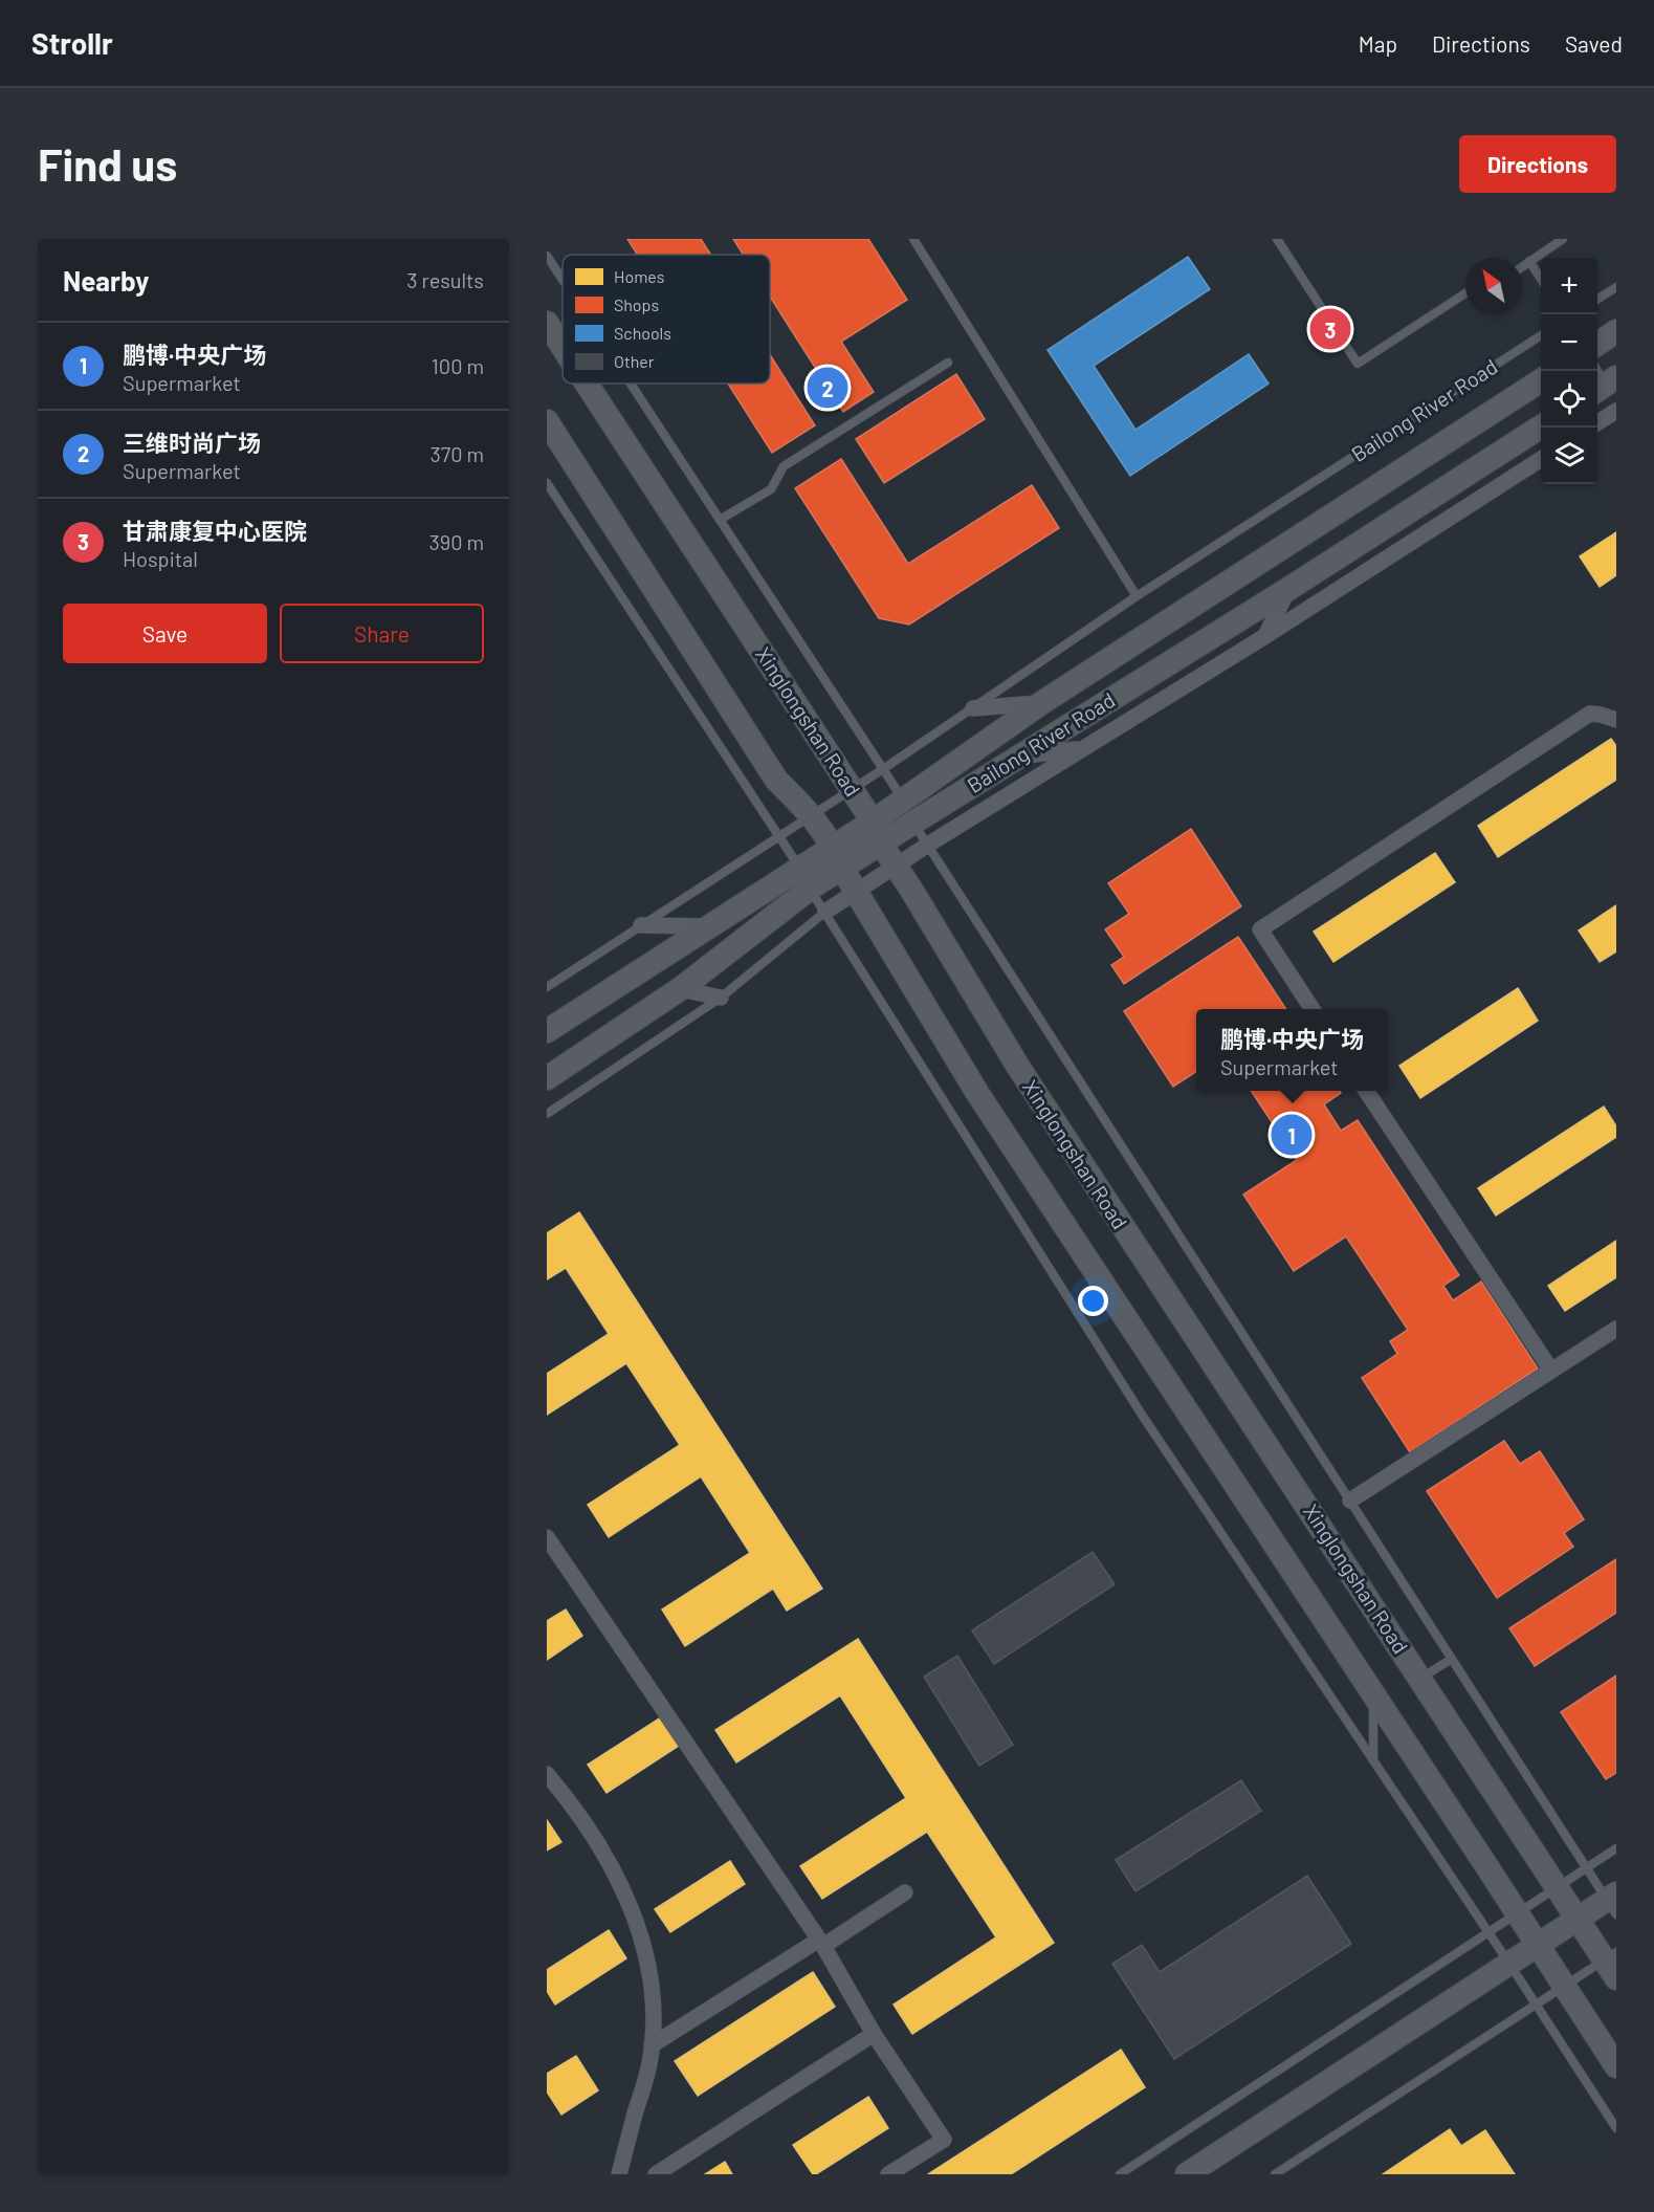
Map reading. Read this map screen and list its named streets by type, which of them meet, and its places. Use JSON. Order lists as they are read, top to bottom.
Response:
{
  "streets": {
    "street": ["Bailong River Road", "Xinglongshan Road"]
  },
  "crossings": [
    ["Bailong River Road", "Xinglongshan Road"]
  ],
  "legend": [
    "Homes",
    "Shops",
    "Schools",
    "Other"
  ],
  "north": "top left",
  "page": {
    "header": "Strollr",
    "nav": ["Map", "Directions", "Saved"],
    "buttons": [
      "Directions",
      ["Save", "Share"]
    ],
    "title": "Find us",
    "heading": ["Nearby", "3 results"],
    "map_buttons": ["+", "−"],
    "pins": ["3", "2", "1"],
    "list": [
      {
        "mark": "1",
        "name": "鹏博·中央广场",
        "note": "Supermarket",
        "value": "100 m"
      },
      {
        "mark": "2",
        "name": "三维时尚广场",
        "note": "Supermarket",
        "value": "370 m"
      },
      {
        "mark": "3",
        "name": "甘肃康复中心医院",
        "note": "Hospital",
        "value": "390 m"
      }
    ],
    "popup": ["鹏博·中央广场", "Supermarket"]
  }
}
